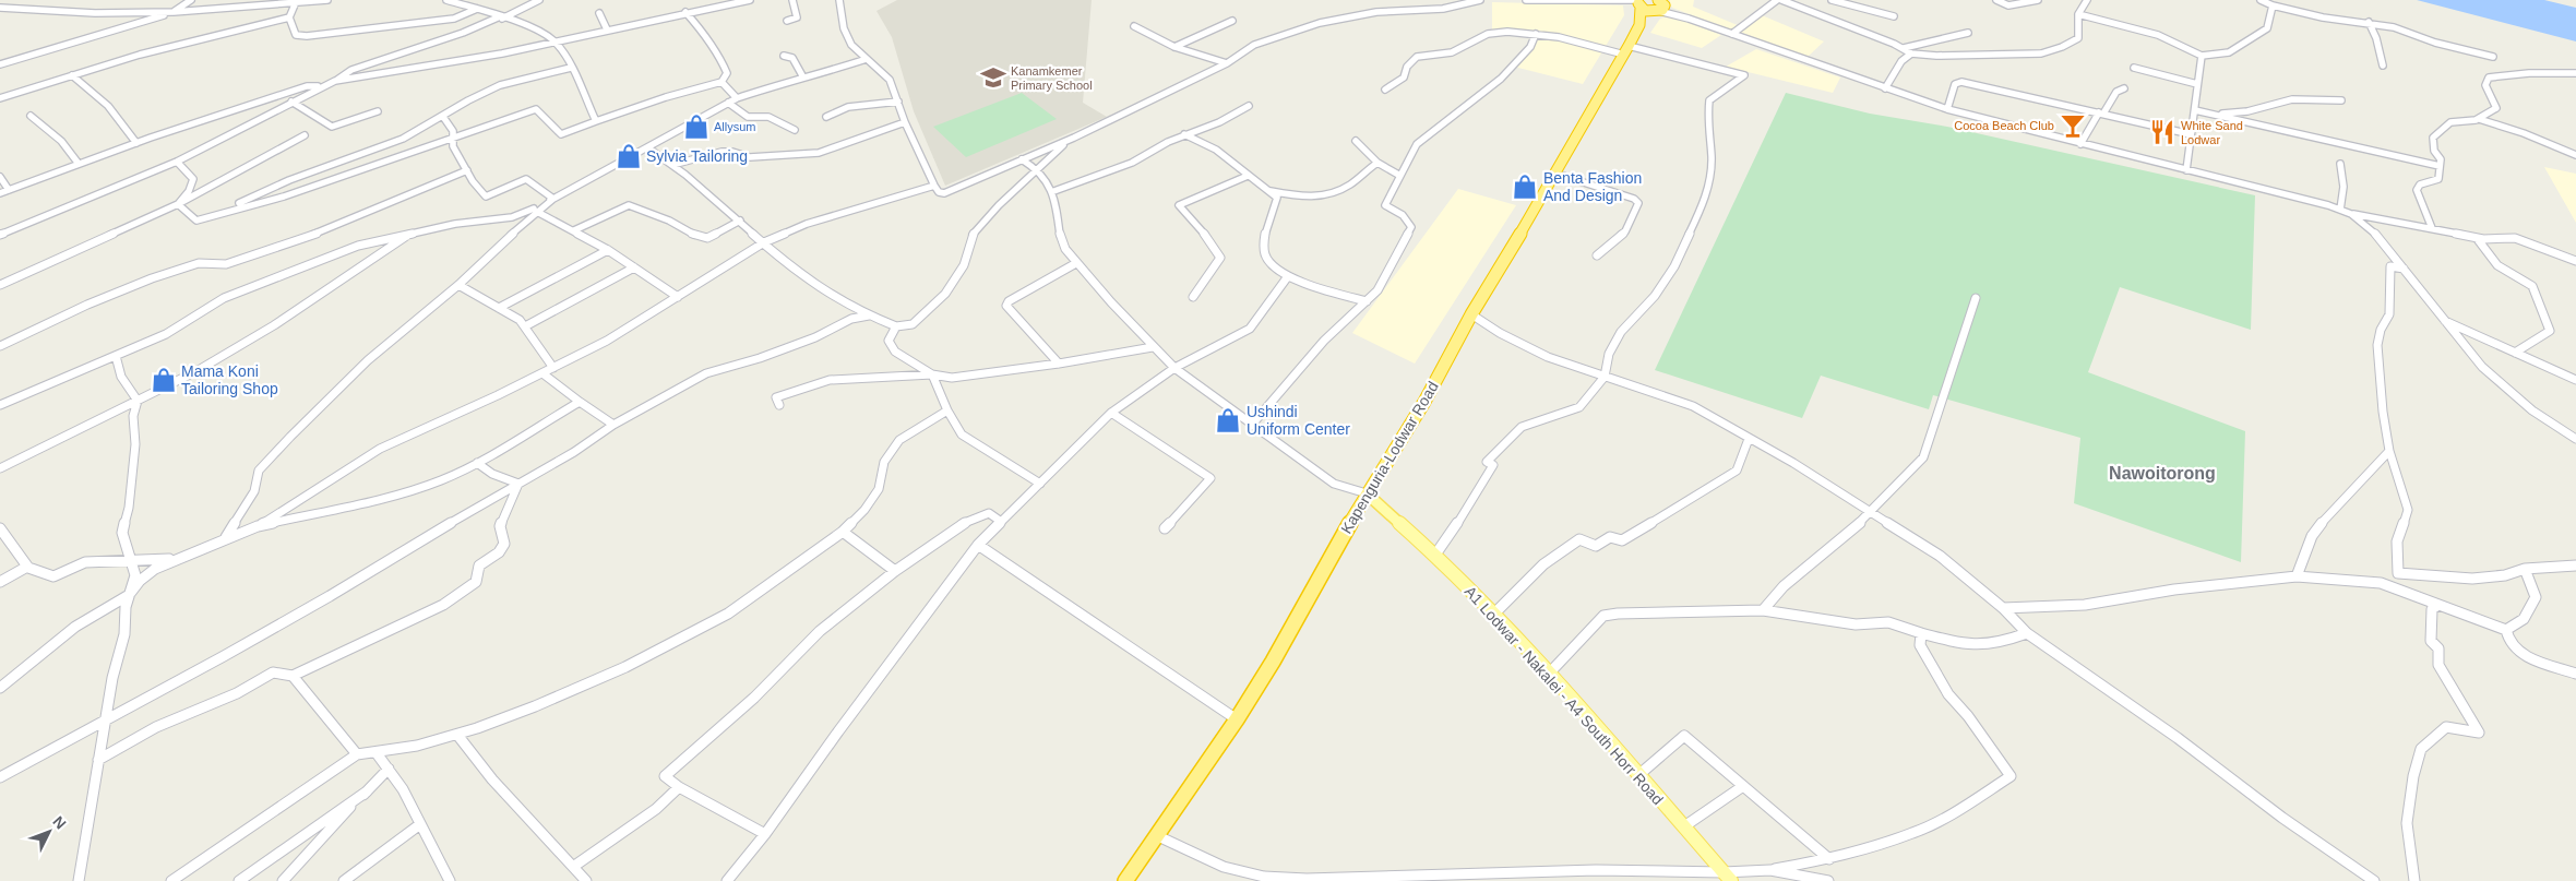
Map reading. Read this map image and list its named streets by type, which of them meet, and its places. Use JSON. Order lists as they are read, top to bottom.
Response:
{
  "streets": {
    "highway": ["Kapenguria-Lodwar Road"],
    "main road": ["A1 Lodwar - Nakalei - A4 South Horr Road"]
  },
  "crossings": [
    ["Kapenguria-Lodwar Road", "A1 Lodwar - Nakalei - A4 South Horr Road"]
  ],
  "districts": ["Nawoitorong"],
  "places": {
    "school or university": ["Kanamkemer Primary School"],
    "bar": ["Cocoa Beach Club"],
    "shop": [
      "Allysum",
      "Sylvia Tailoring",
      "Benta Fashion And Design",
      "Mama Koni Tailoring Shop",
      "Ushindi Uniform Center"
    ],
    "restaurant": ["White Sand Lodwar"]
  },
  "north": "top right"
}
